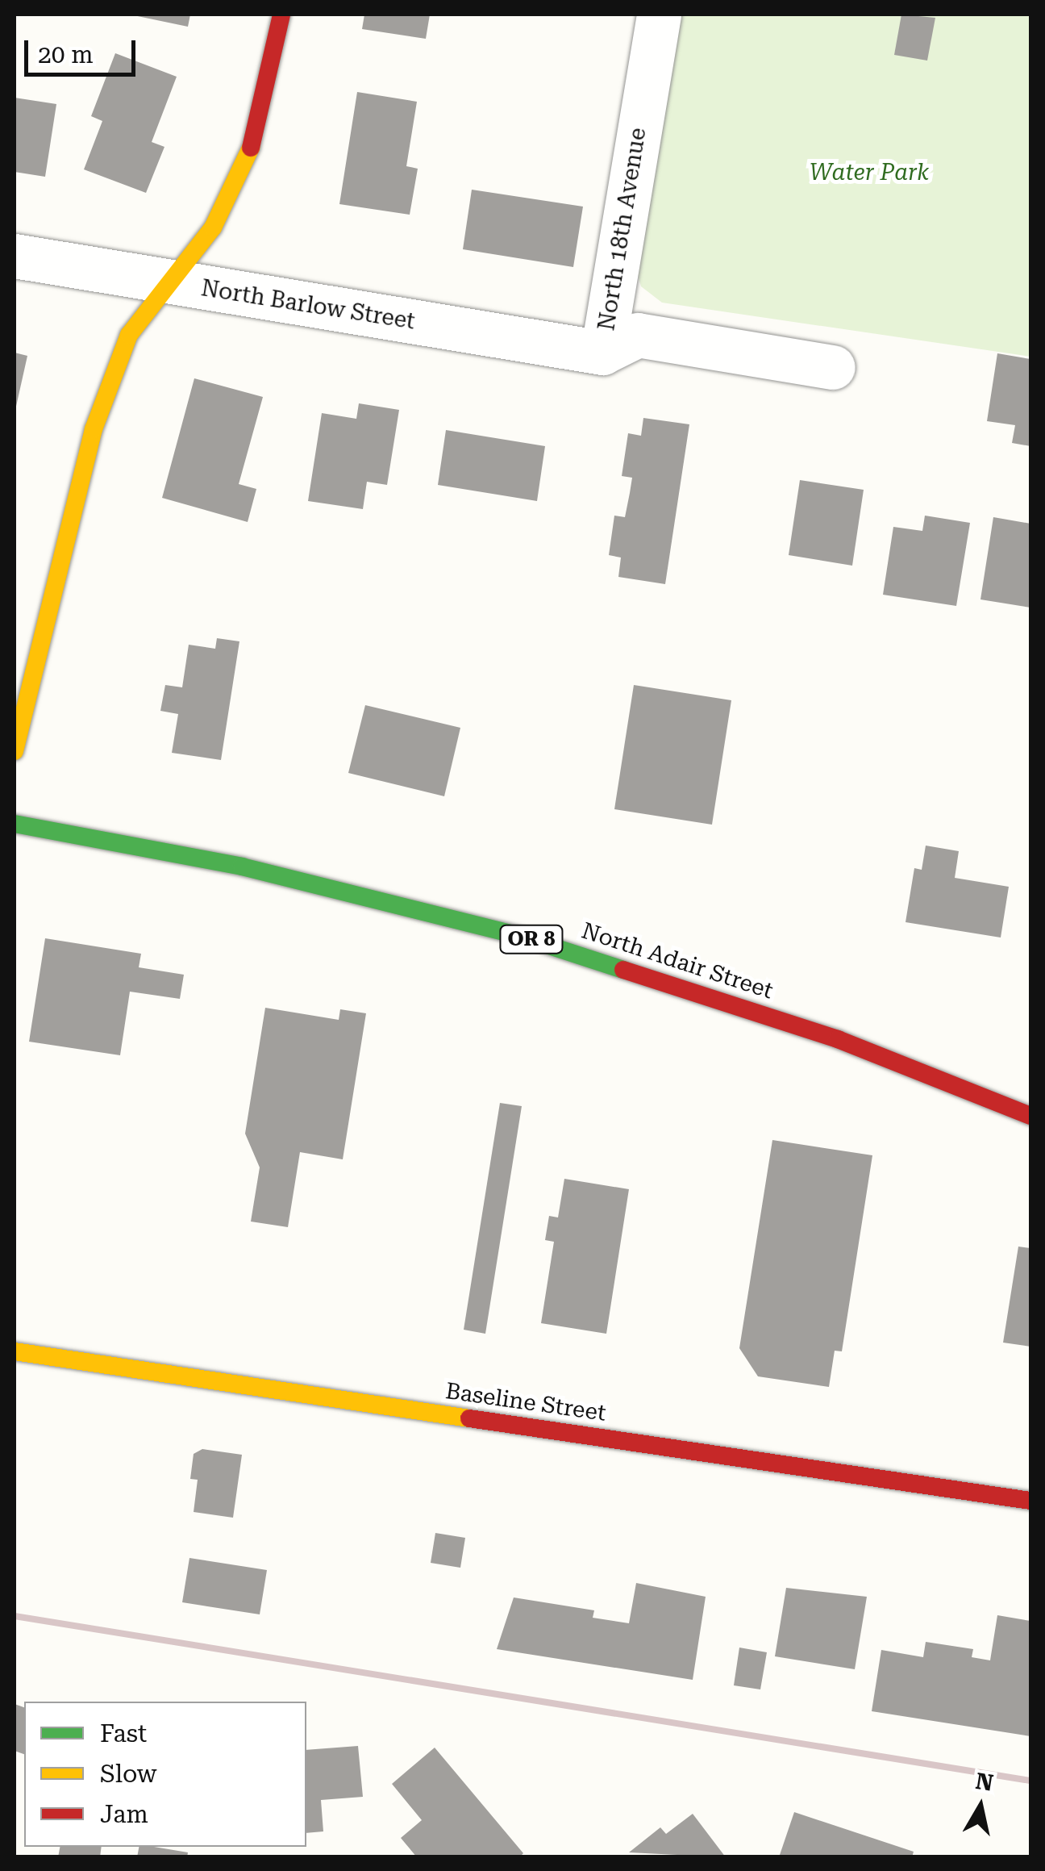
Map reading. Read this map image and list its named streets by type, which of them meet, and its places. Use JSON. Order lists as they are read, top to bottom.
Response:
{
  "streets": {
    "main road": ["OR 8", "North Adair Street", "Baseline Street"],
    "street": ["North 18th Avenue", "North Barlow Street"]
  },
  "crossings": [
    ["North 18th Avenue", "North Barlow Street"]
  ],
  "parks": ["Water Park"],
  "legend": ["Fast", "Slow", "Jam"],
  "scale_bar": "20 m",
  "north": "top"
}
